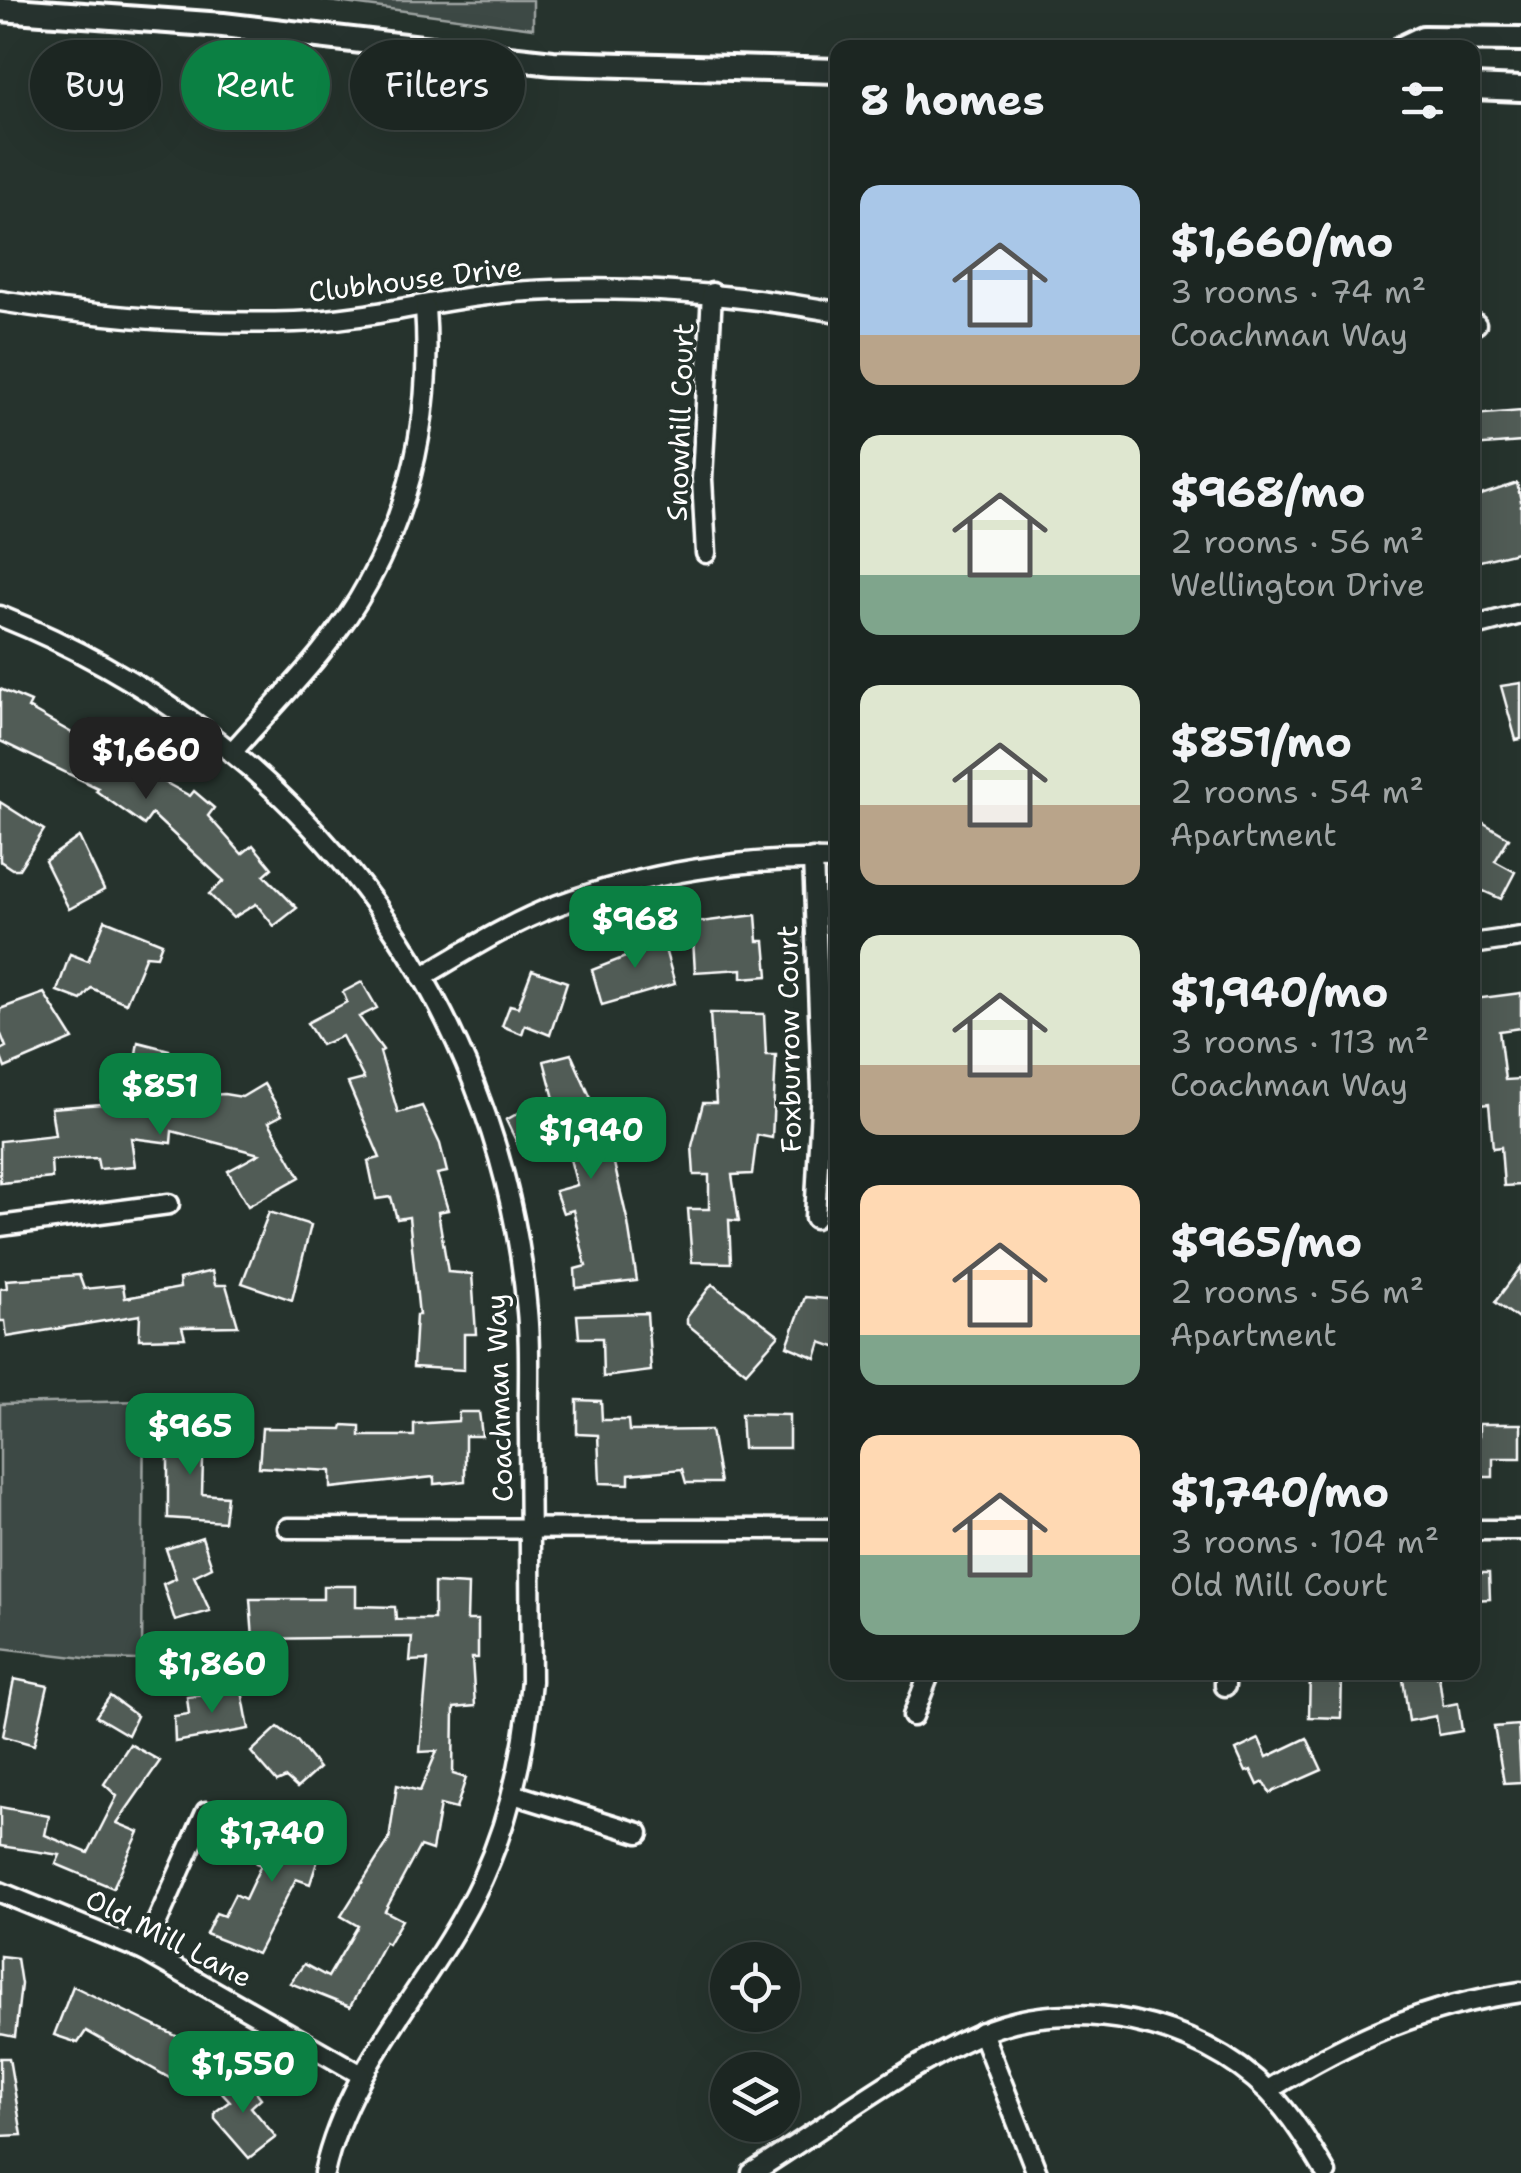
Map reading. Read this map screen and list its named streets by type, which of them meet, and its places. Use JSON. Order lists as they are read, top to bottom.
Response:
{
  "streets": {
    "street": [
      "Clubhouse Drive",
      "Snowhill Court",
      "Foxburrow Court",
      "Coachman Way",
      "Old Mill Lane"
    ]
  },
  "crossings": [
    ["Clubhouse Drive", "Snowhill Court"],
    ["Coachman Way", "Old Mill Lane"]
  ],
  "page": {
    "chip": ["Buy", "Rent", "Filters"],
    "heading": "8 homes",
    "list": [
      {
        "name": "$1,660/mo",
        "note": "3 rooms · 74 m² · Coachman Way"
      },
      {
        "name": "$968/mo",
        "note": "2 rooms · 56 m² · Wellington Drive"
      },
      {
        "name": "$851/mo",
        "note": "2 rooms · 54 m² · Apartment"
      },
      {
        "name": "$1,940/mo",
        "note": "3 rooms · 113 m² · Coachman Way"
      },
      {
        "name": "$965/mo",
        "note": "2 rooms · 56 m² · Apartment"
      },
      {
        "name": "$1,740/mo",
        "note": "3 rooms · 104 m² · Old Mill Court"
      }
    ],
    "price": [
      "$1,660",
      "$968",
      "$851",
      "$1,940",
      "$965",
      "$1,860",
      "$1,740",
      "$1,550"
    ]
  }
}
